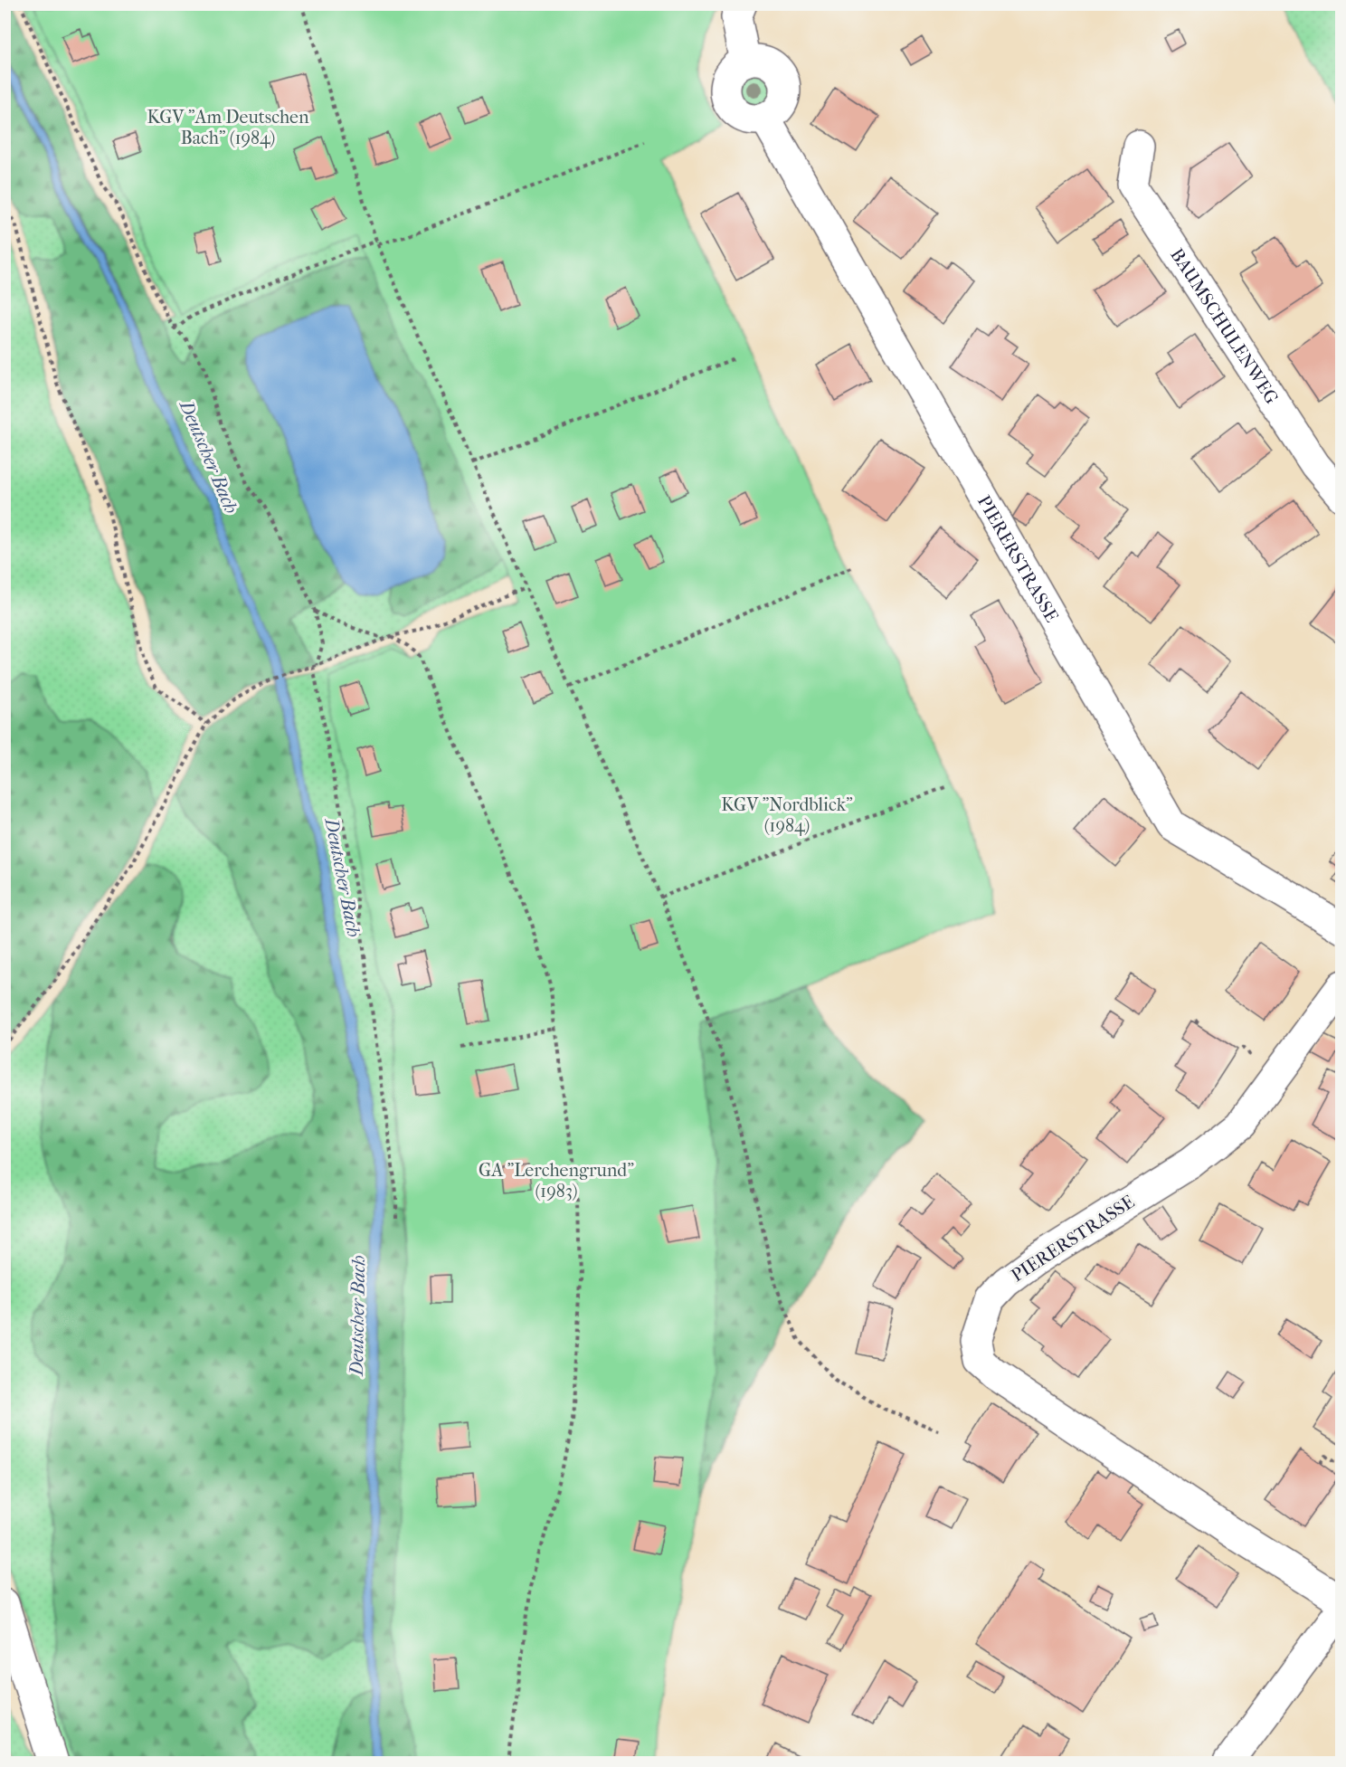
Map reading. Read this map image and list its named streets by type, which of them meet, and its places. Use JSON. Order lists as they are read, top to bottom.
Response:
{
  "streets": {
    "street": ["BAUMSCHULENWEG", "PIERERSTRASSE"]
  },
  "water": ["Deutscher Bach"],
  "parks": ["KGV \"Am Deutschen Bach\" (1984)", "KGV \"Nordblick\" (1984)", "GA \"Lerchengrund\" (1983)"]
}
